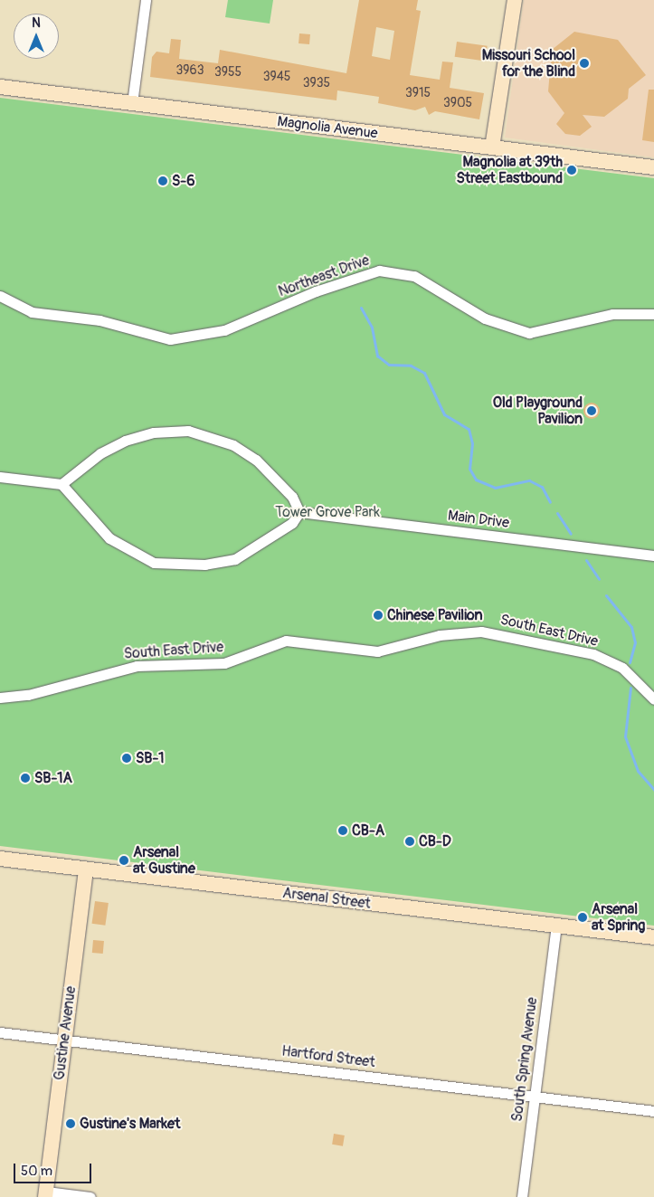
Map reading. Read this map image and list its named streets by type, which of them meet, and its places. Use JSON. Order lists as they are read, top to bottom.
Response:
{
  "streets": {
    "street": [
      "Magnolia Avenue",
      "Northeast Drive",
      "Main Drive",
      "South East Drive",
      "Arsenal Street",
      "Gustine Avenue",
      "Hartford Street",
      "South Spring Avenue"
    ]
  },
  "crossings": [
    ["Arsenal Street", "Gustine Avenue"],
    ["Arsenal Street", "South Spring Avenue"],
    ["Gustine Avenue", "Hartford Street"],
    ["Hartford Street", "South Spring Avenue"]
  ],
  "parks": ["Tower Grove Park"],
  "places": [
    "Missouri School for the Blind",
    "Magnolia at 39th Street Eastbound",
    "S-6",
    "Old Playground Pavilion",
    "Chinese Pavilion",
    "SB-1",
    "SB-1A",
    "CB-A",
    "CB-D",
    "Arsenal at Gustine",
    "Arsenal at Spring",
    "Gustine's Market"
  ],
  "house_numbers": [
    "3963",
    "3955",
    "3945",
    "3935",
    "3915",
    "3905"
  ],
  "scale_bar": "50 m",
  "north": "top"
}
